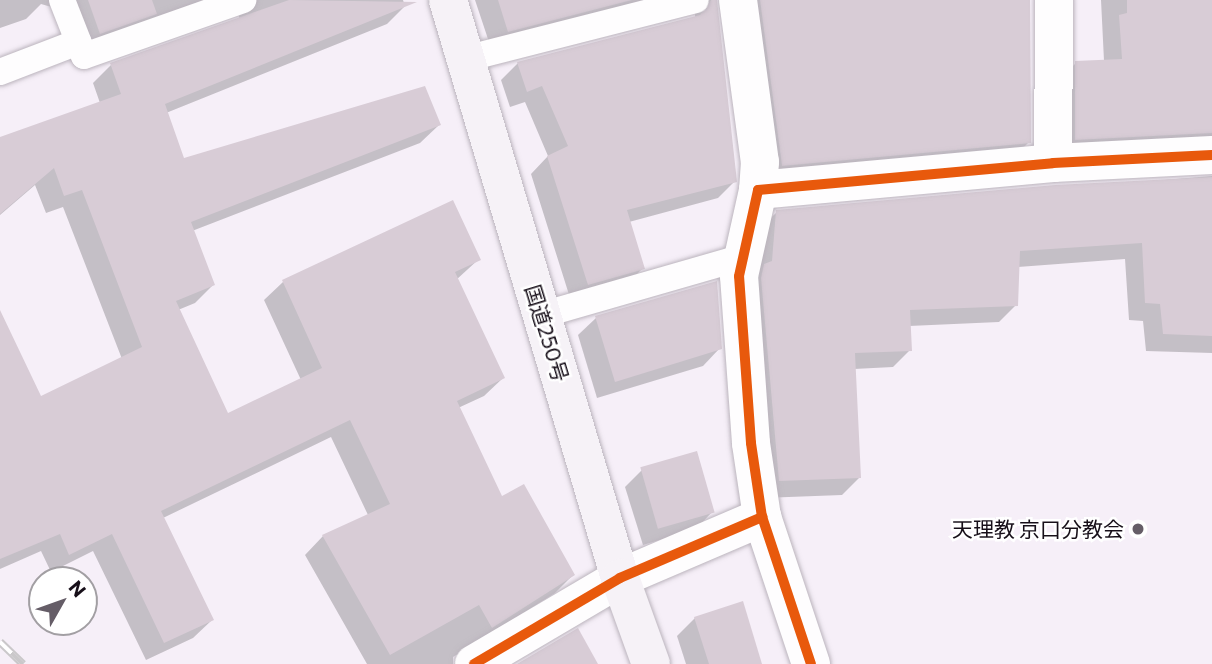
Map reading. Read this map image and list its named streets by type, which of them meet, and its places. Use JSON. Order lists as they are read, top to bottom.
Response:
{
  "streets": {
    "highway": ["国道250号"]
  },
  "places": ["天理教 京口分教会"],
  "north": "top right"
}
